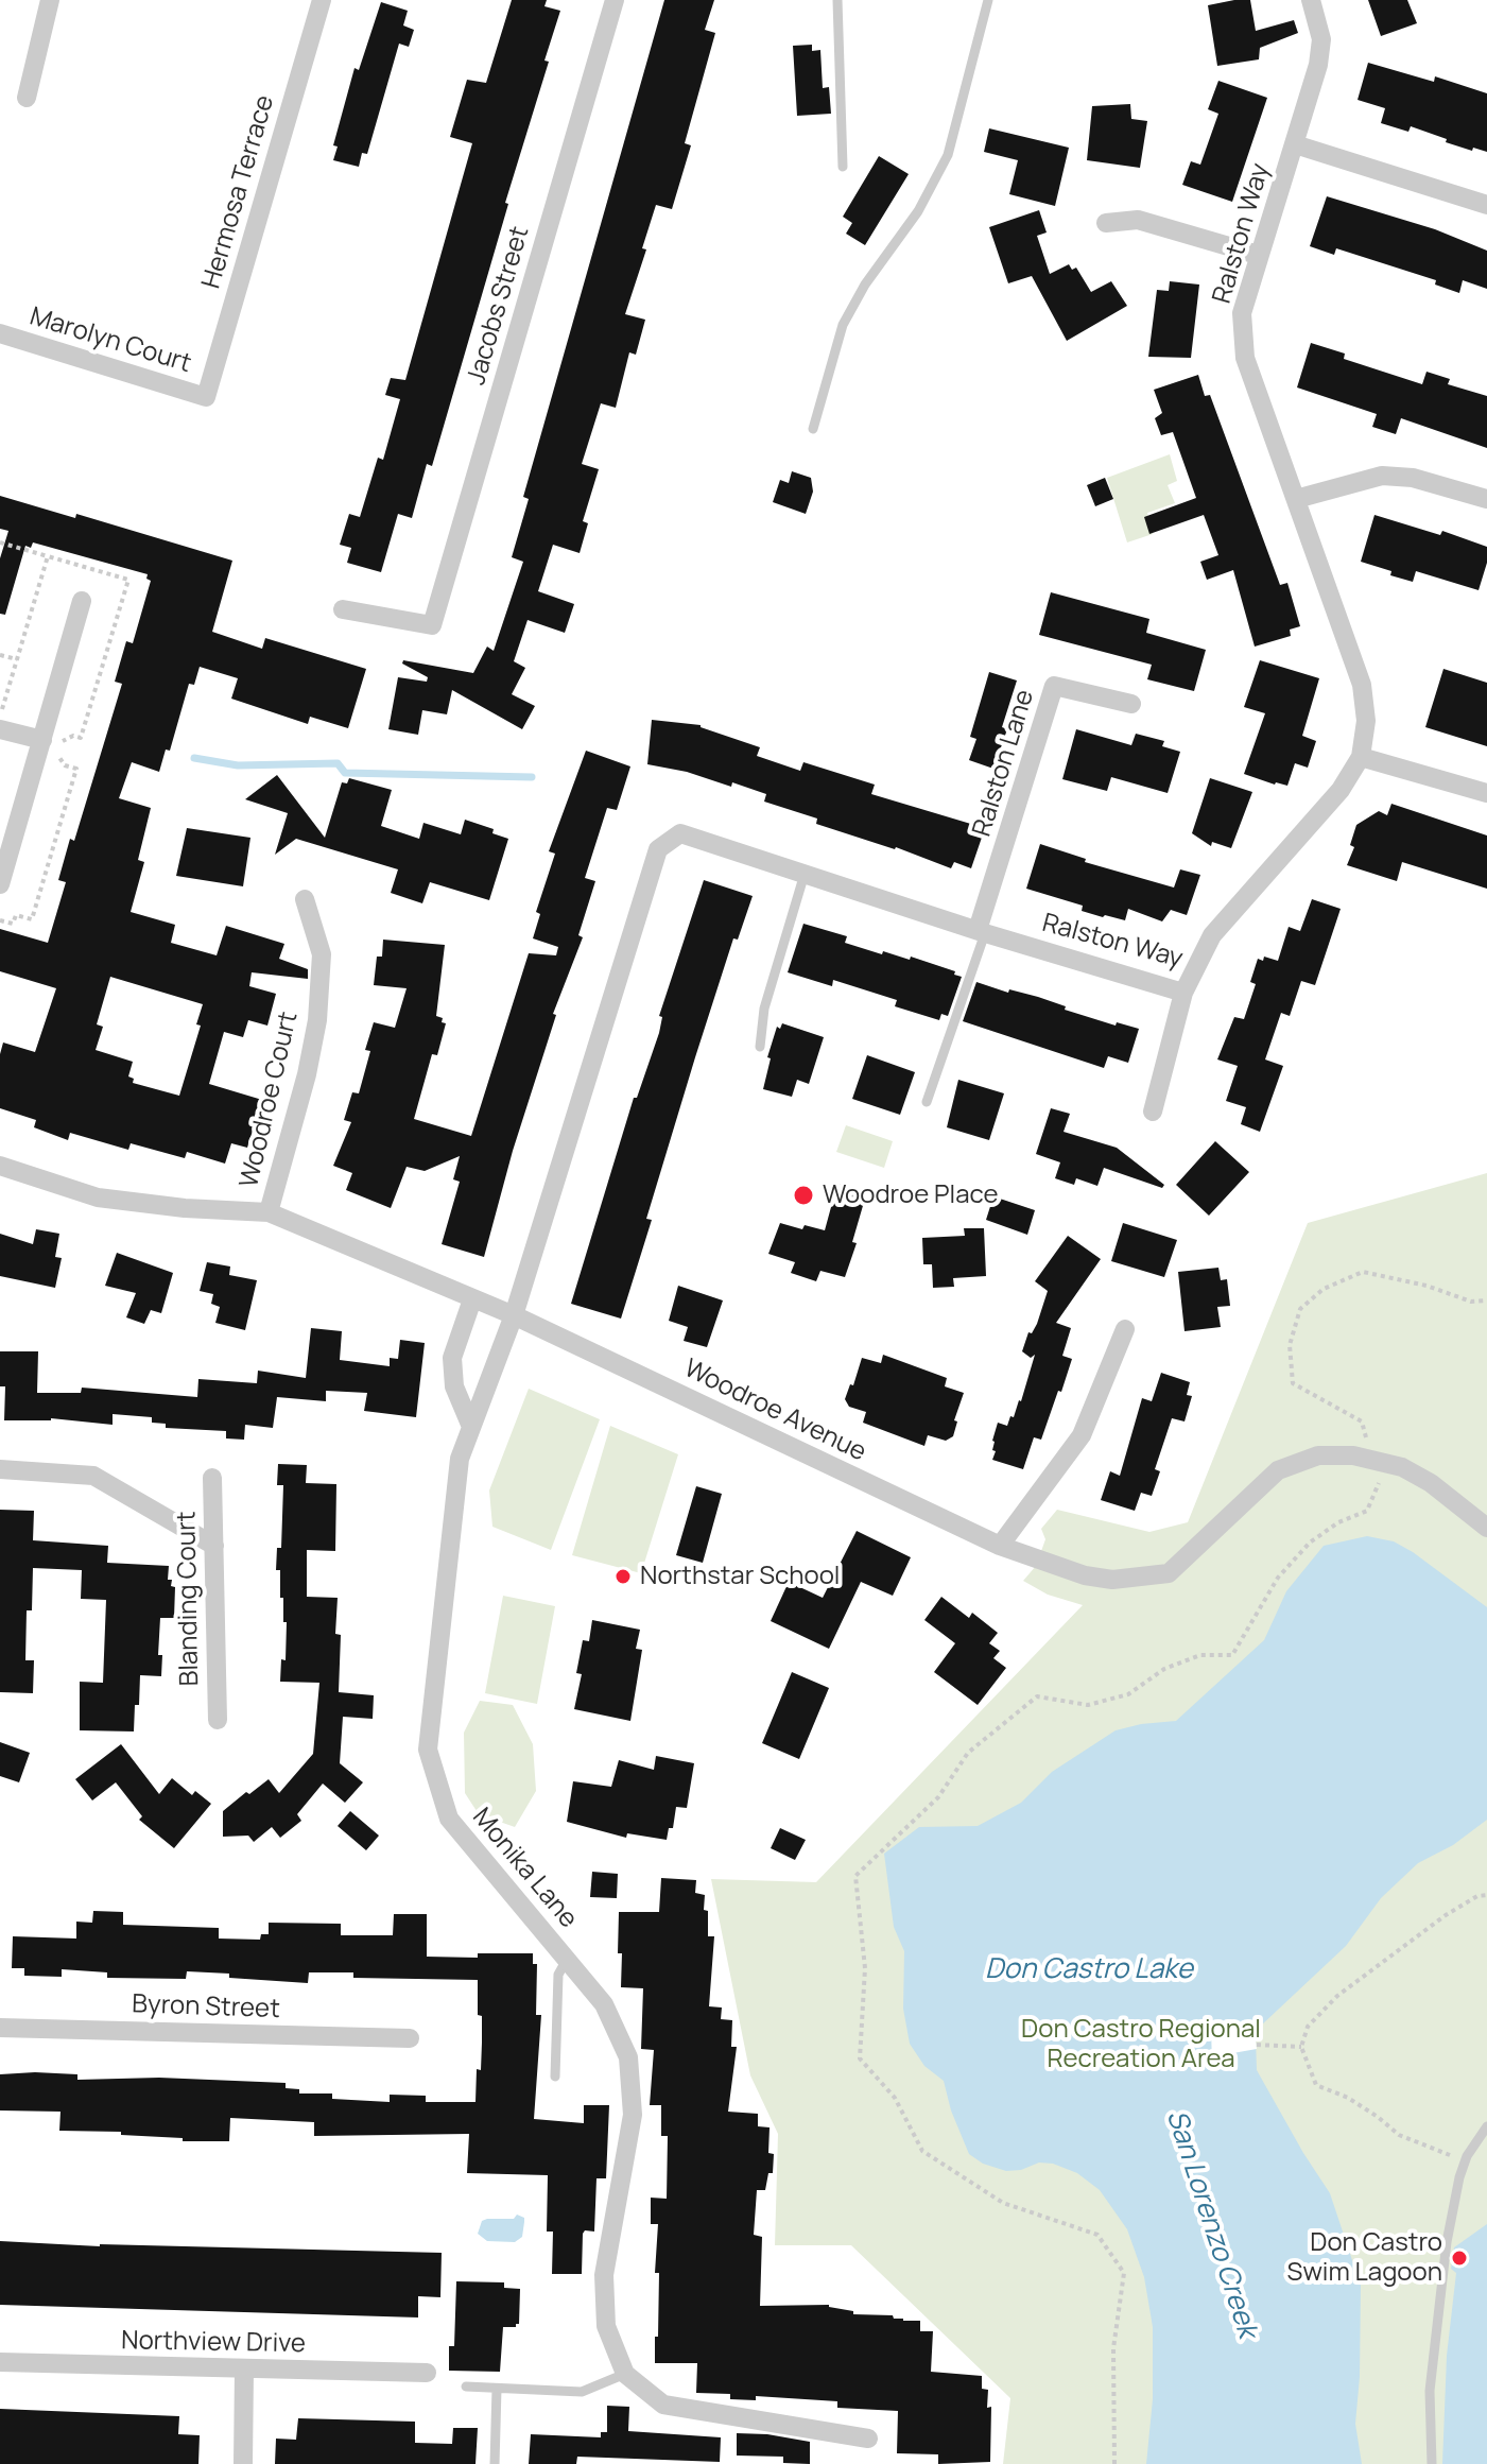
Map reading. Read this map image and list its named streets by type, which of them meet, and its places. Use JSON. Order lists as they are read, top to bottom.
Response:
{
  "streets": {
    "street": [
      "Hermosa Terrace",
      "Ralston Way",
      "Jacobs Street",
      "Marolyn Court",
      "Ralston Lane",
      "Woodroe Court",
      "Woodroe Avenue",
      "Blanding Court",
      "Monika Lane",
      "Byron Street",
      "Northview Drive"
    ]
  },
  "crossings": [
    ["Hermosa Terrace", "Marolyn Court"],
    ["Ralston Way", "Ralston Lane"],
    ["Ralston Way", "Woodroe Avenue"],
    ["Ralston Way", "Monika Lane"],
    ["Woodroe Court", "Woodroe Avenue"],
    ["Woodroe Avenue", "Monika Lane"]
  ],
  "water": ["Don Castro Lake", "San Lorenzo Creek"],
  "parks": ["Don Castro Regional Recreation Area"],
  "places": ["Woodroe Place", "Northstar School", "Don Castro Swim Lagoon"]
}
